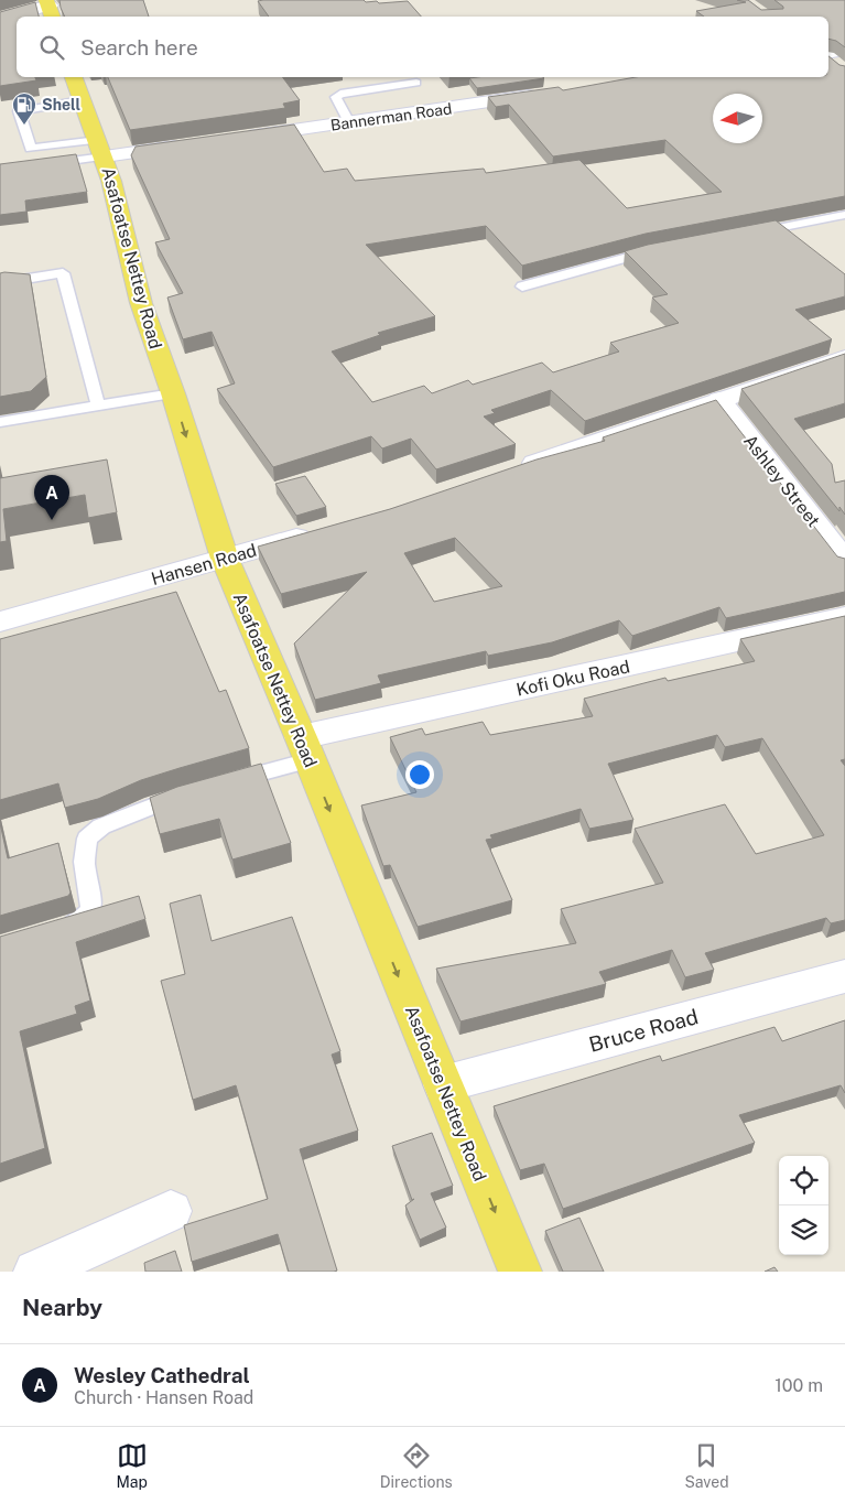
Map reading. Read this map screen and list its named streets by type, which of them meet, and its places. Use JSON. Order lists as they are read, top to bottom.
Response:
{
  "streets": {
    "main road": ["Asafoatse Nettey Road"],
    "street": [
      "Bannerman Road",
      "Ashley Street",
      "Hansen Road",
      "Kofi Oku Road",
      "Bruce Road"
    ]
  },
  "crossings": [
    ["Asafoatse Nettey Road", "Hansen Road"],
    ["Asafoatse Nettey Road", "Kofi Oku Road"],
    ["Asafoatse Nettey Road", "Bruce Road"]
  ],
  "one_way": ["Asafoatse Nettey Road"],
  "places": {
    "fuel station": ["Shell"]
  },
  "north": "left",
  "page": {
    "search": "Search here",
    "pins": "A",
    "heading": "Nearby",
    "list": [
      {
        "mark": "A",
        "name": "Wesley Cathedral",
        "note": "Church · Hansen Road",
        "value": "100 m"
      }
    ],
    "nav": ["Map", "Directions", "Saved"]
  }
}
